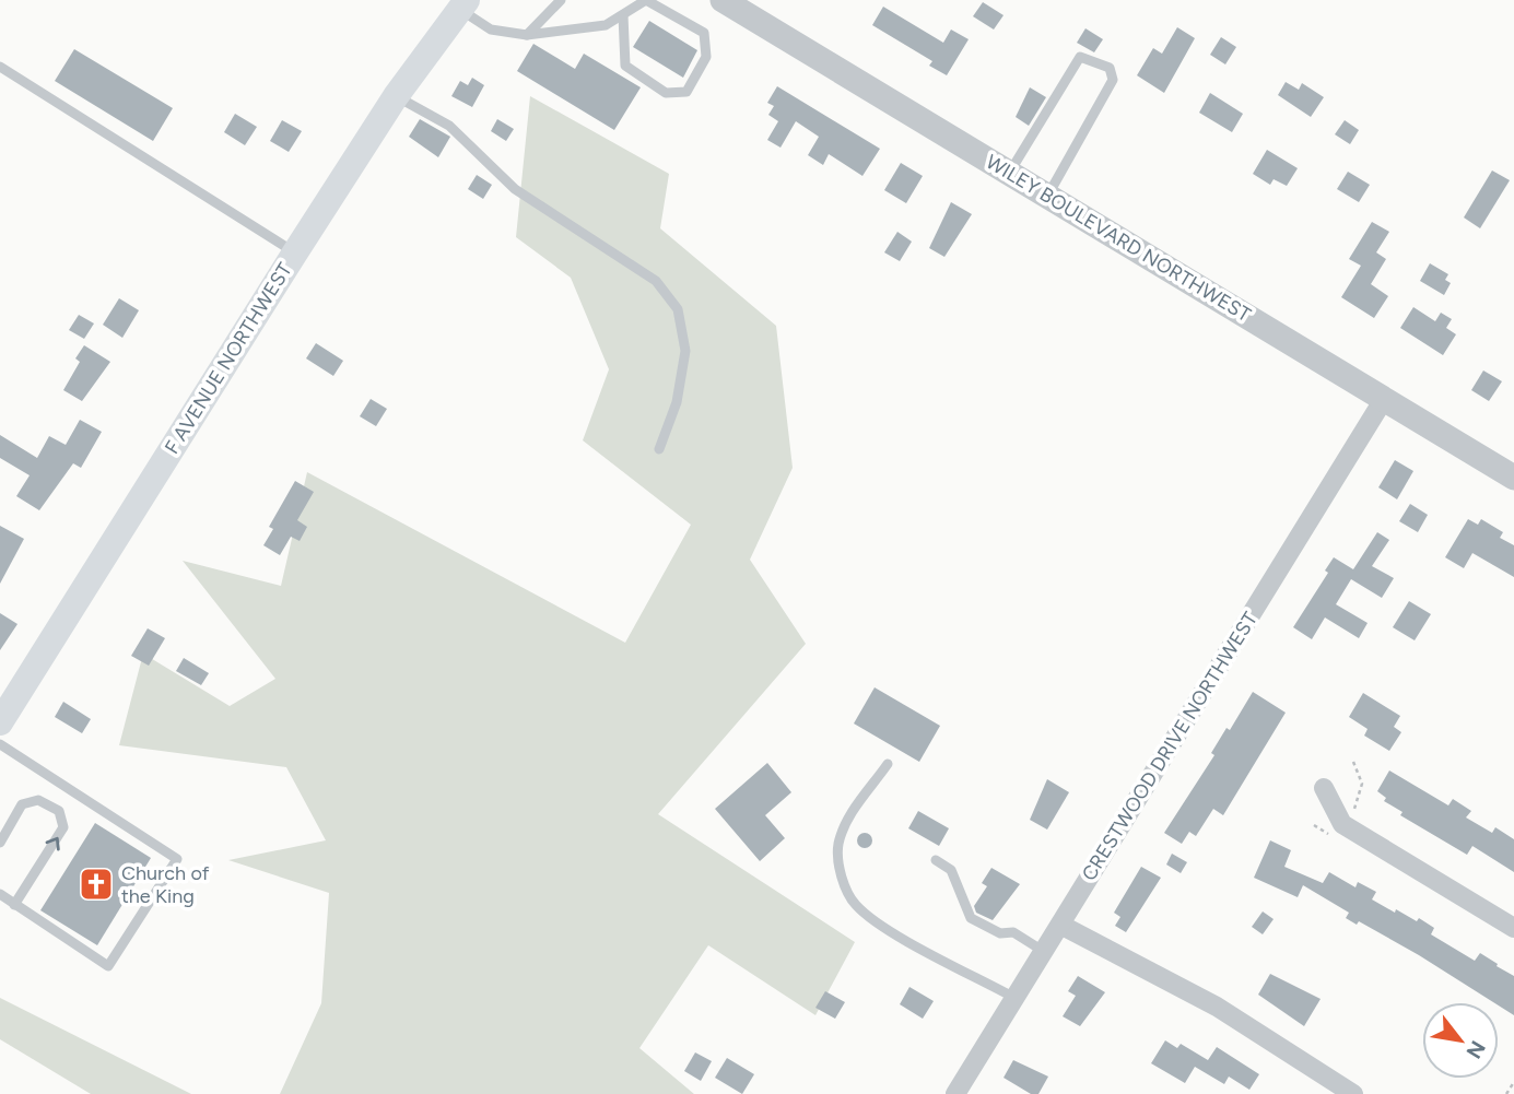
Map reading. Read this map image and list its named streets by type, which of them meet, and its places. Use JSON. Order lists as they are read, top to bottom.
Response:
{
  "streets": {
    "main road": ["F AVENUE NORTHWEST"],
    "street": ["WILEY BOULEVARD NORTHWEST", "CRESTWOOD DRIVE NORTHWEST"]
  },
  "crossings": [
    ["WILEY BOULEVARD NORTHWEST", "CRESTWOOD DRIVE NORTHWEST"]
  ],
  "places": {
    "church": ["Church of the King"]
  },
  "north": "bottom right"
}
